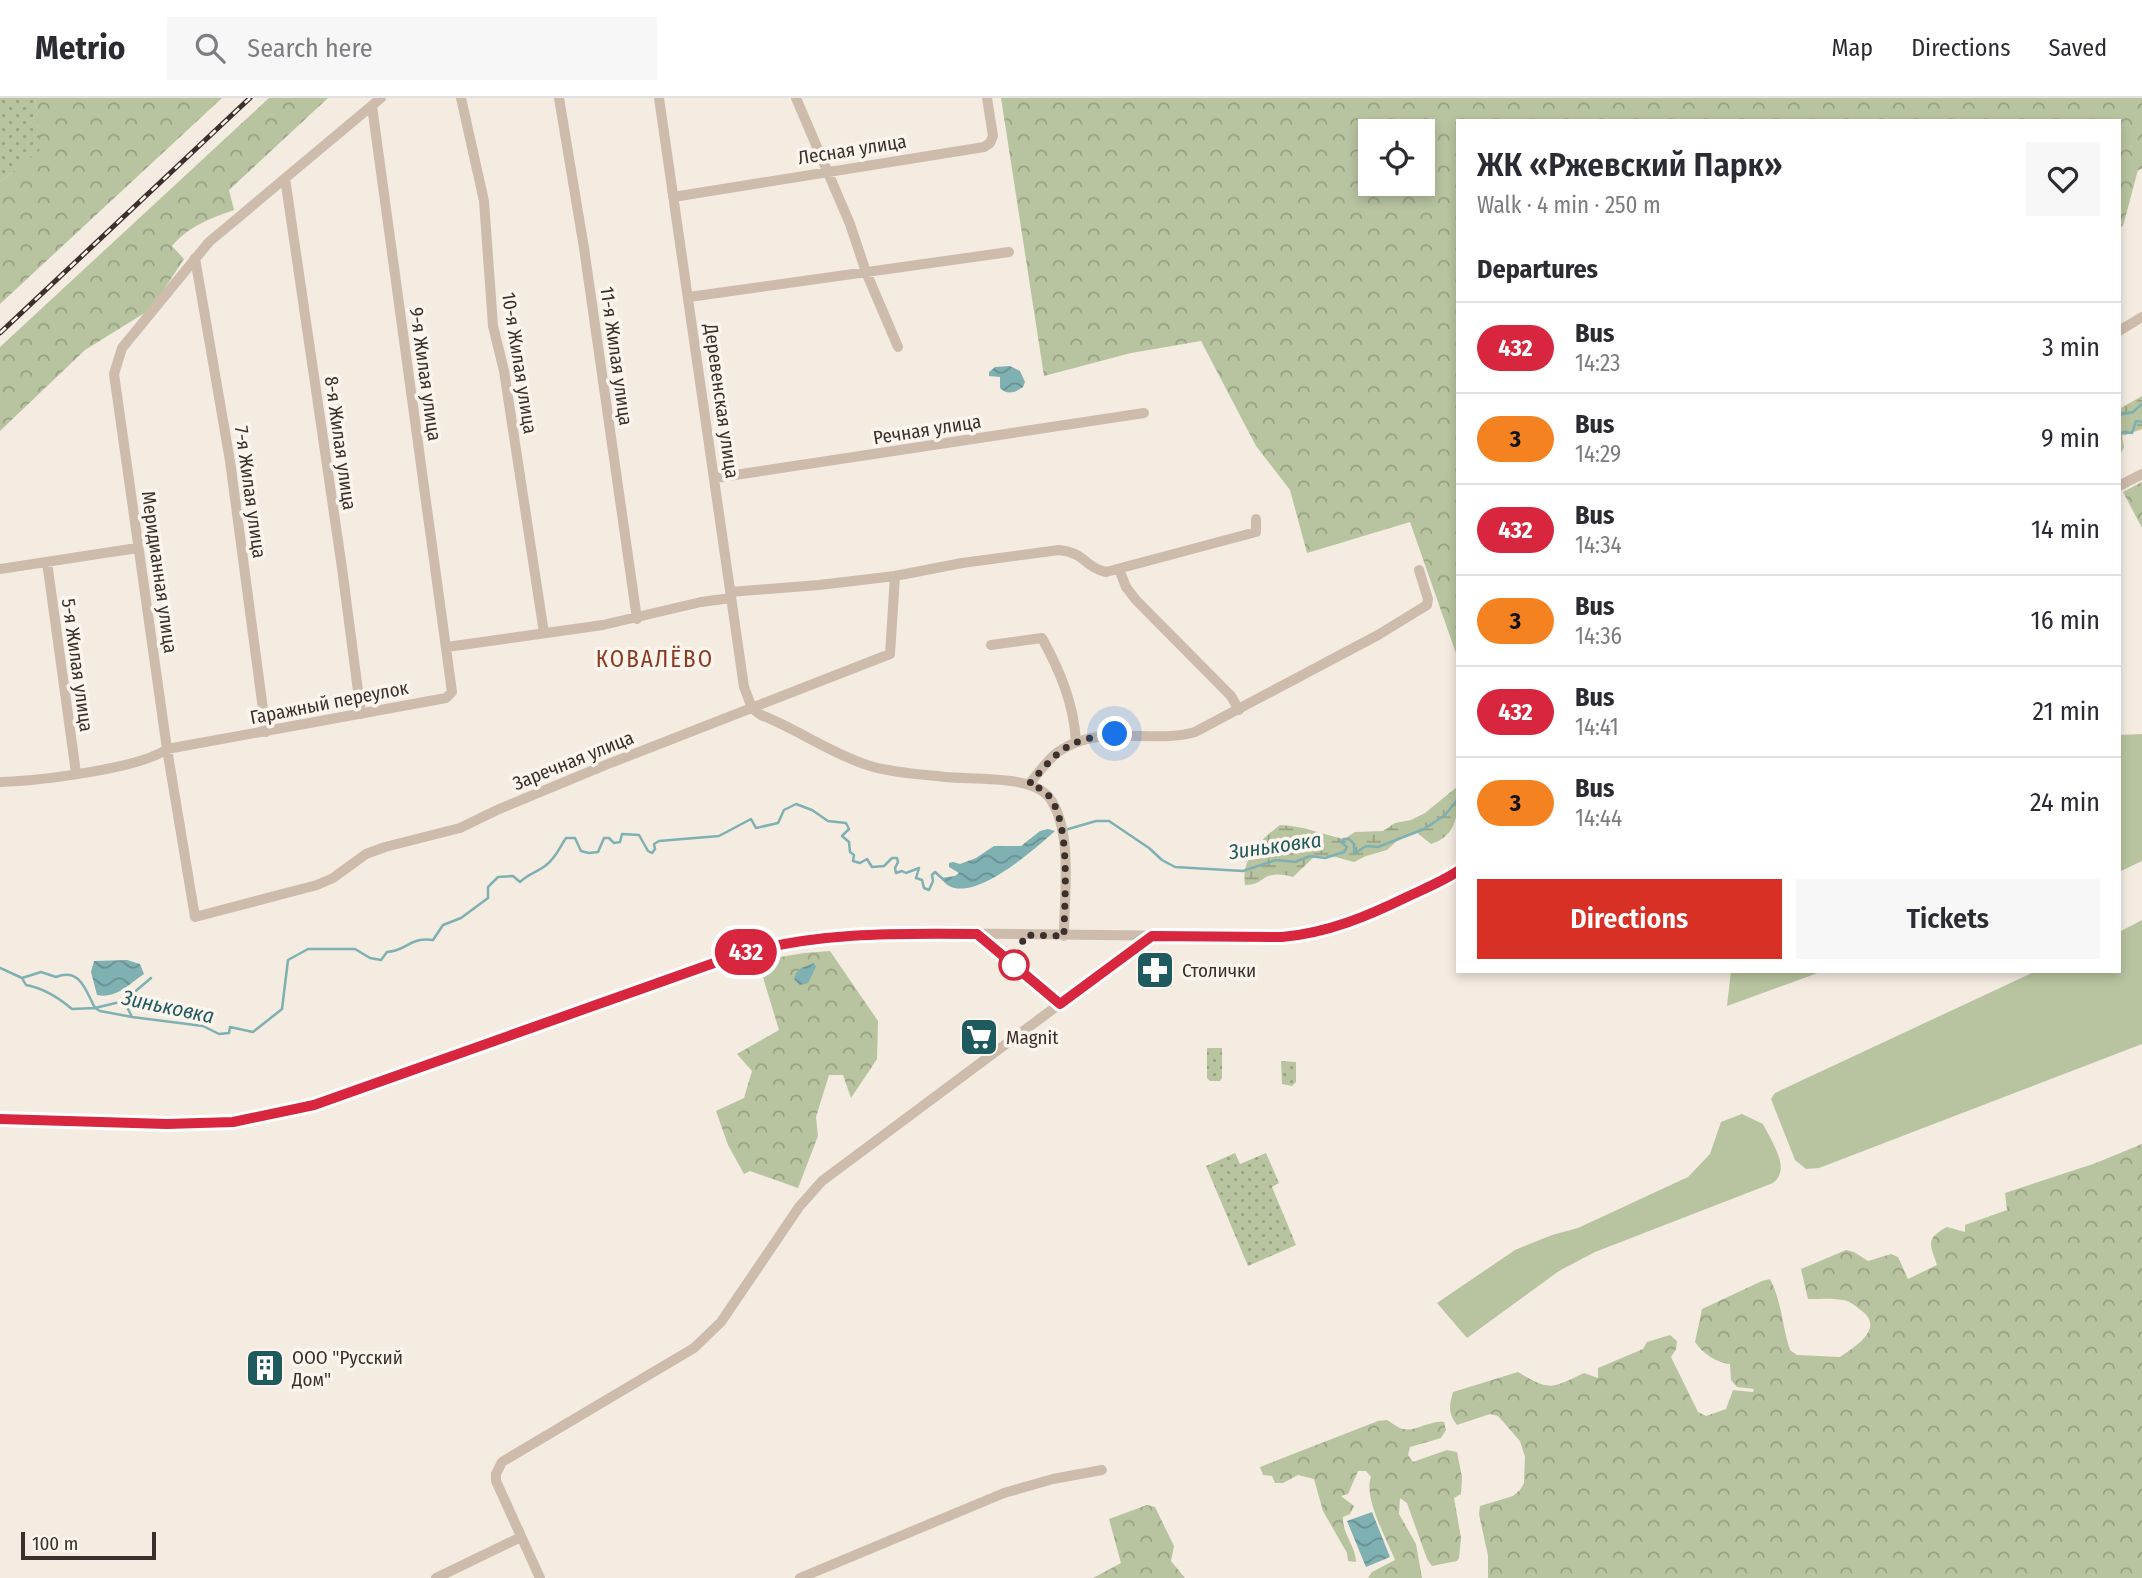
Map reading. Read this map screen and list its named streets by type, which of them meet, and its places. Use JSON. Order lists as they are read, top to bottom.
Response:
{
  "streets": {
    "street": [
      "Лесная улица",
      "11-я Жилая улица",
      "10-я Жилая улица",
      "9-я Жилая улица",
      "Деревенская улица",
      "Речная улица",
      "8-я Жилая улица",
      "7-я Жилая улица",
      "Меридианная улица",
      "5-я Жилая улица",
      "Гаражный переулок",
      "Заречная улица"
    ]
  },
  "crossings": [
    ["Лесная улица", "Деревенская улица"],
    ["9-я Жилая улица", "Меридианная улица"],
    ["9-я Жилая улица", "Гаражный переулок"],
    ["Деревенская улица", "Речная улица"],
    ["Деревенская улица", "Заречная улица"],
    ["8-я Жилая улица", "Меридианная улица"],
    ["8-я Жилая улица", "Гаражный переулок"],
    ["7-я Жилая улица", "Меридианная улица"],
    ["7-я Жилая улица", "Гаражный переулок"],
    ["Меридианная улица", "Гаражный переулок"],
    ["Меридианная улица", "Заречная улица"],
    ["5-я Жилая улица", "Гаражный переулок"]
  ],
  "districts": ["КОВАЛЁВО"],
  "water": ["Зиньковка"],
  "places": {
    "pharmacy": ["Столички"],
    "supermarket": ["Magnit"],
    "building": ["ООО \"Русский Дом\""]
  },
  "lines": ["bus line 432"],
  "scale_bar": "100 m",
  "page": {
    "header": "Metrio",
    "search": "Search here",
    "nav": ["Map", "Directions", "Saved"],
    "on_map": "432",
    "heading": [
      ["ЖК «Ржевский Парк»", "Walk · 4 min · 250 m"],
      "Departures"
    ],
    "list": [
      {
        "mark": "432",
        "name": "Bus",
        "note": "14:23",
        "value": "3 min"
      },
      {
        "mark": "3",
        "name": "Bus",
        "note": "14:29",
        "value": "9 min"
      },
      {
        "mark": "432",
        "name": "Bus",
        "note": "14:34",
        "value": "14 min"
      },
      {
        "mark": "3",
        "name": "Bus",
        "note": "14:36",
        "value": "16 min"
      },
      {
        "mark": "432",
        "name": "Bus",
        "note": "14:41",
        "value": "21 min"
      },
      {
        "mark": "3",
        "name": "Bus",
        "note": "14:44",
        "value": "24 min"
      }
    ],
    "buttons": ["Directions", "Tickets"],
    "scale": "100 m"
  }
}
